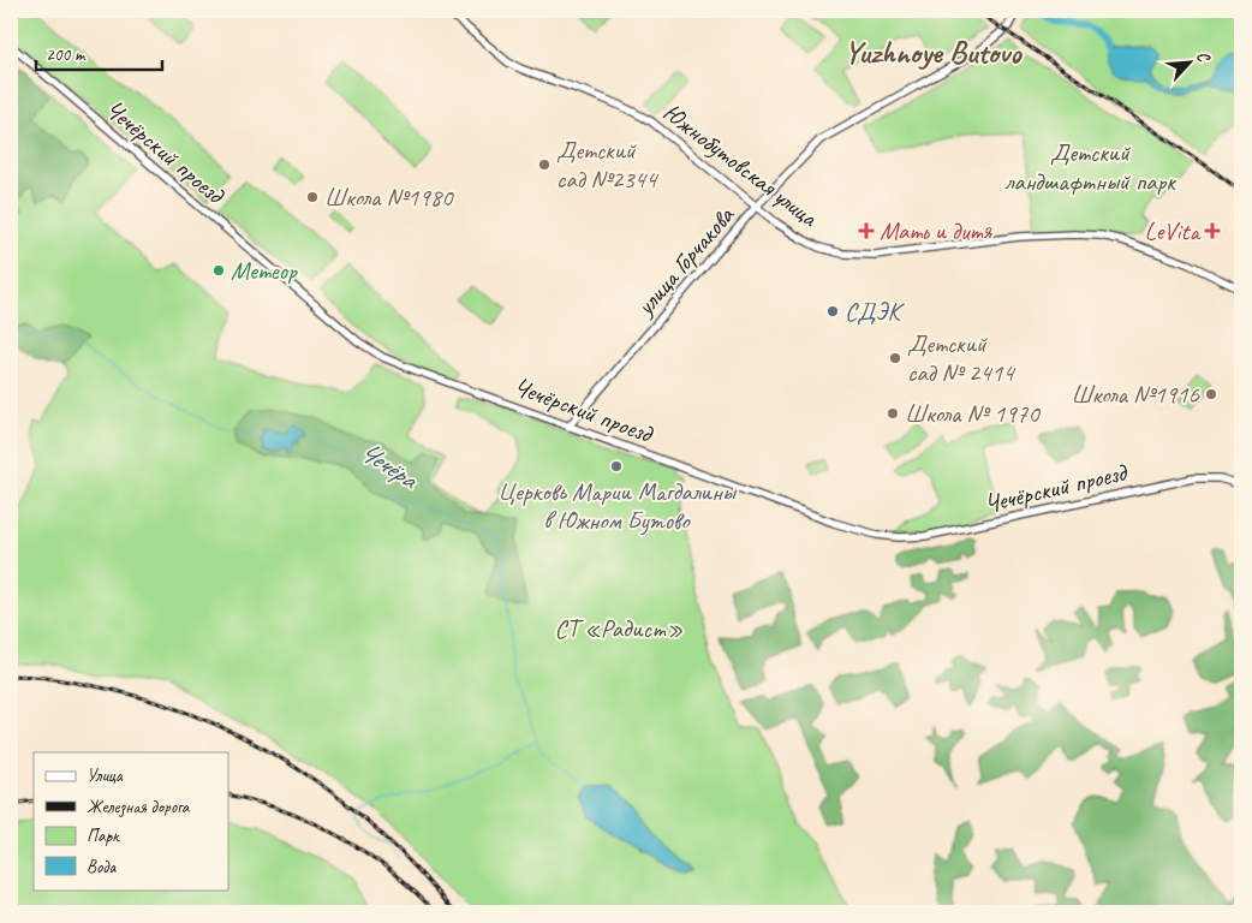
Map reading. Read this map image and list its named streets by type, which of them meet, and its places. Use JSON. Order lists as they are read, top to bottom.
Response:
{
  "streets": {
    "street": ["Чечёрский проезд", "Южнобутовская улица", "улица Горчакова"]
  },
  "crossings": [
    ["Чечёрский проезд", "улица Горчакова"],
    ["Южнобутовская улица", "улица Горчакова"]
  ],
  "districts": ["Yuzhnoye Butovo"],
  "water": ["Чечёра"],
  "parks": ["Детский ландшафтный парк", "СТ «Радист»"],
  "places": {
    "other": [
      "Детский сад №2344",
      "Школа №1980",
      "Метеор",
      "СДЭК",
      "Детский сад № 2414",
      "Школа №1916",
      "Школа № 1970",
      "Церковь Марии Магдалины в Южном Бутово"
    ],
    "health": ["Мать и дитя", "LeVita"]
  },
  "legend": [
    "Улица",
    "Железная дорога",
    "Парк",
    "Вода"
  ],
  "scale_bar": "200 m",
  "north": "top right"
}
